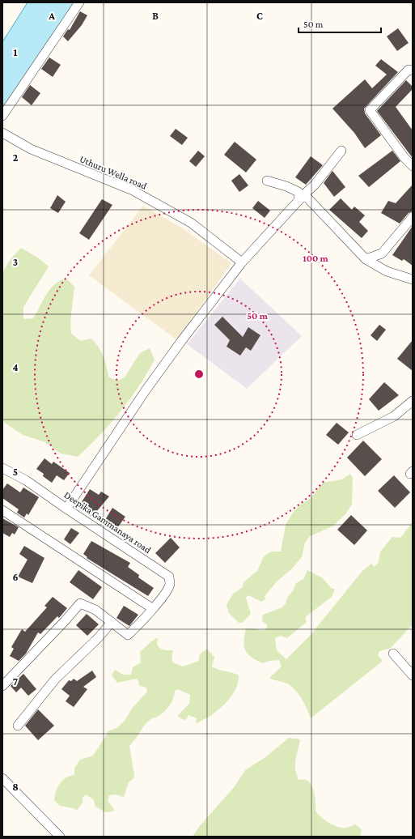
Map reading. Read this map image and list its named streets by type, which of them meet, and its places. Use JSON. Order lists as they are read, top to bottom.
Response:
{
  "streets": {
    "street": ["Uthuru Wella road", "Deepika Gammanaya road"]
  },
  "scale_bar": "50 m",
  "grid": {
    "columns": ["A", "B", "C"],
    "rows": [
      "1",
      "2",
      "3",
      "4",
      "5",
      "6",
      "7",
      "8"
    ]
  },
  "rings": ["100 m", "50 m"]
}
